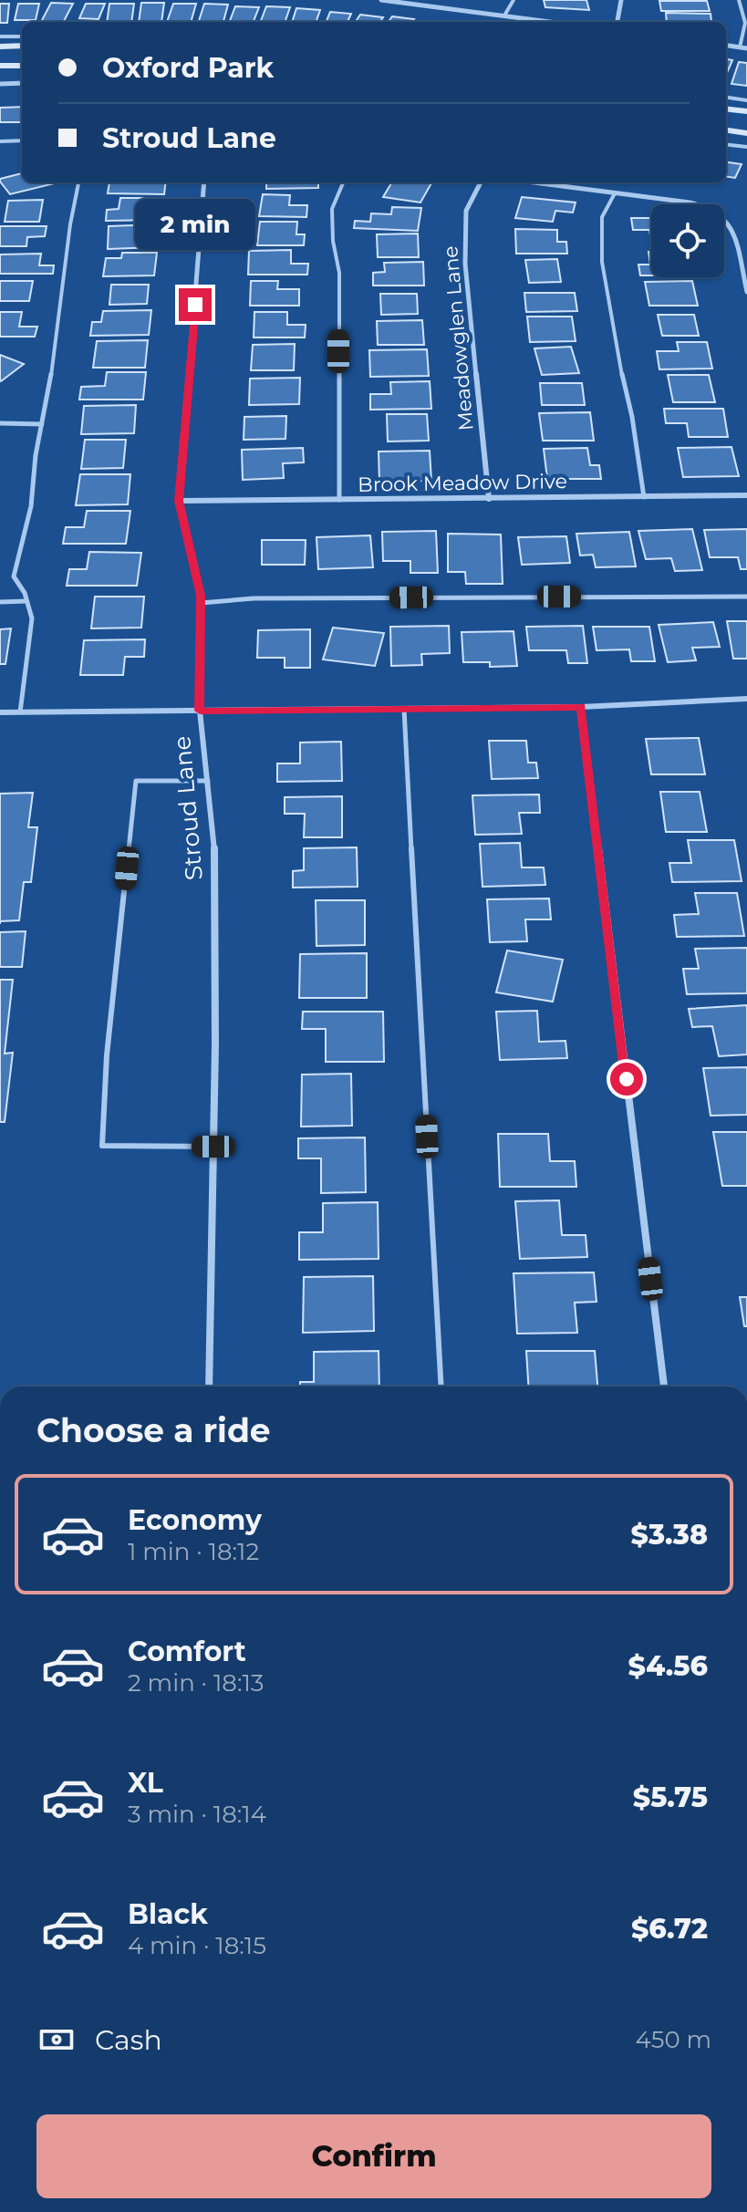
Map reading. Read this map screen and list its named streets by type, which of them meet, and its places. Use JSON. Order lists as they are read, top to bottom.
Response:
{
  "streets": {
    "street": ["Meadowglen Lane", "Brook Meadow Drive", "Stroud Lane"]
  },
  "crossings": [
    ["Meadowglen Lane", "Brook Meadow Drive"],
    ["Brook Meadow Drive", "Stroud Lane"]
  ],
  "page": {
    "banner": ["Oxford Park", "Stroud Lane"],
    "bubble": "2 min",
    "heading": "Choose a ride",
    "list": [
      {
        "name": "Economy",
        "note": "1 min · 18:12",
        "value": "$3.38"
      },
      {
        "name": "Comfort",
        "note": "2 min · 18:13",
        "value": "$4.56"
      },
      {
        "name": "XL",
        "note": "3 min · 18:14",
        "value": "$5.75"
      },
      {
        "name": "Black",
        "note": "4 min · 18:15",
        "value": "$6.72"
      }
    ],
    "pay": ["Cash", "450 m"],
    "buttons": "Confirm"
  }
}
